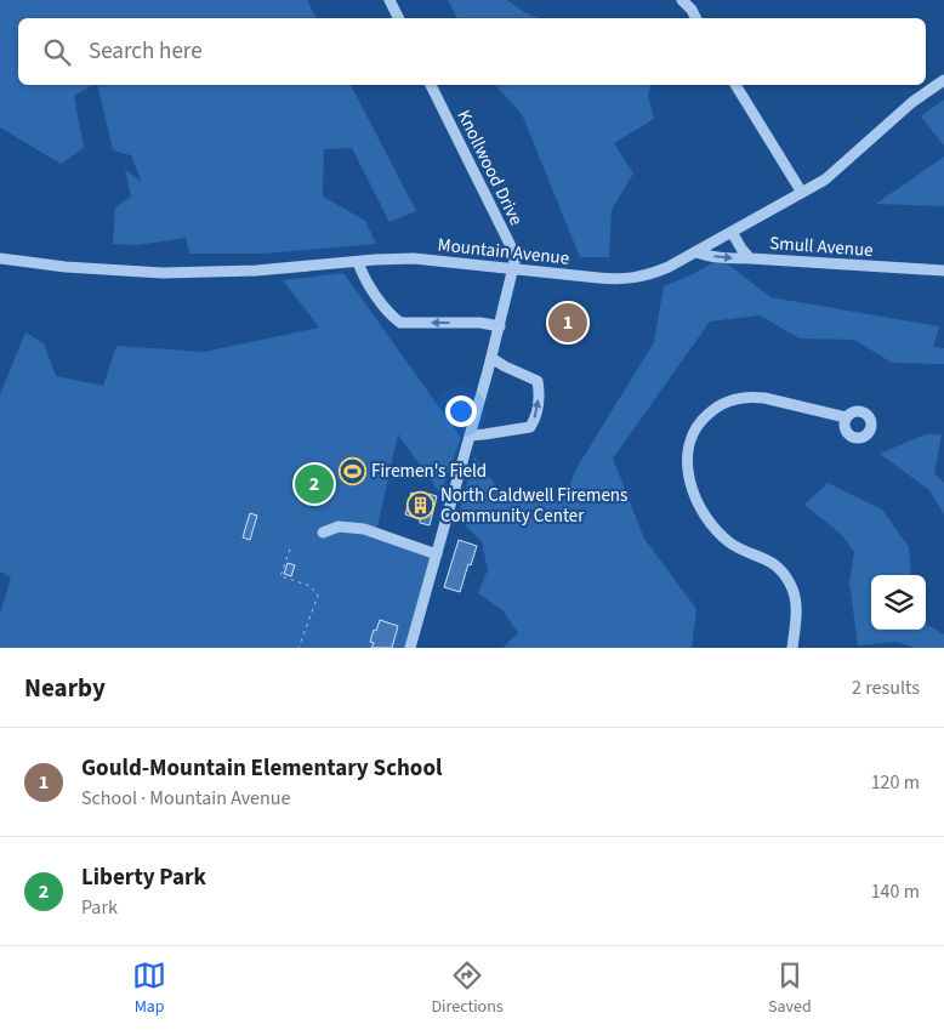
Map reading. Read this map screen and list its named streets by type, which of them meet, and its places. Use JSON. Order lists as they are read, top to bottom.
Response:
{
  "streets": {
    "street": ["Knollwood Drive", "Smull Avenue", "Mountain Avenue"]
  },
  "crossings": [
    ["Knollwood Drive", "Mountain Avenue"],
    ["Smull Avenue", "Mountain Avenue"]
  ],
  "places": {
    "sports": ["Firemen's Field"],
    "building": ["North Caldwell Firemens Community Center"]
  },
  "page": {
    "search": "Search here",
    "pins": ["1", "2"],
    "heading": ["Nearby", "2 results"],
    "list": [
      {
        "mark": "1",
        "name": "Gould-Mountain Elementary School",
        "note": "School · Mountain Avenue",
        "value": "120 m"
      },
      {
        "mark": "2",
        "name": "Liberty Park",
        "note": "Park",
        "value": "140 m"
      }
    ],
    "nav": ["Map", "Directions", "Saved"]
  }
}
